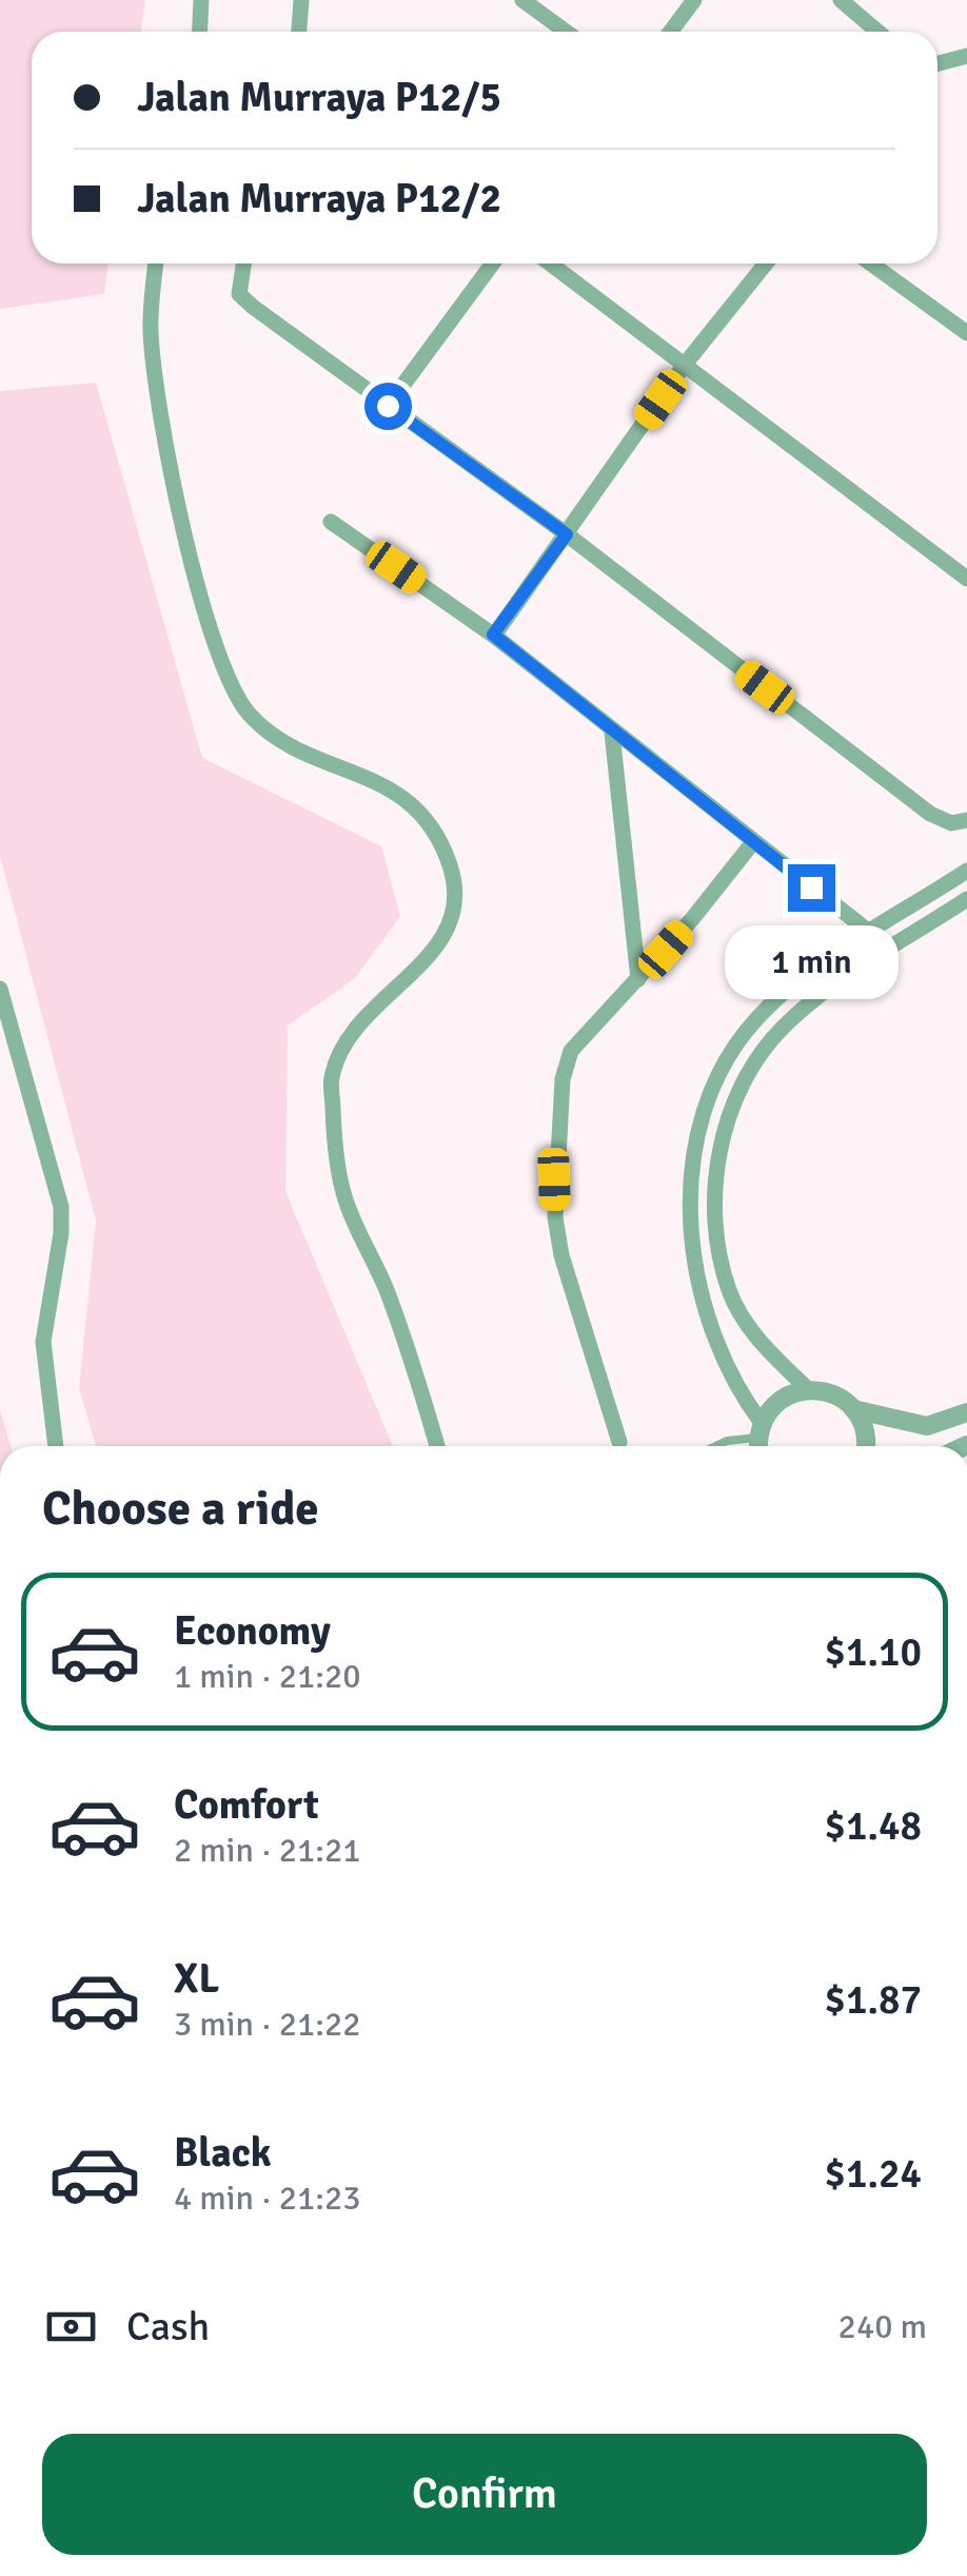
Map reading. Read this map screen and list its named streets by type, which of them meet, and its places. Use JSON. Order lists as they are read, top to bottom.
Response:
{
  "page": {
    "banner": ["Jalan Murraya P12/5", "Jalan Murraya P12/2"],
    "bubble": "1 min",
    "heading": "Choose a ride",
    "list": [
      {
        "name": "Economy",
        "note": "1 min · 21:20",
        "value": "$1.10"
      },
      {
        "name": "Comfort",
        "note": "2 min · 21:21",
        "value": "$1.48"
      },
      {
        "name": "XL",
        "note": "3 min · 21:22",
        "value": "$1.87"
      },
      {
        "name": "Black",
        "note": "4 min · 21:23",
        "value": "$1.24"
      }
    ],
    "pay": ["Cash", "240 m"],
    "buttons": "Confirm"
  }
}
